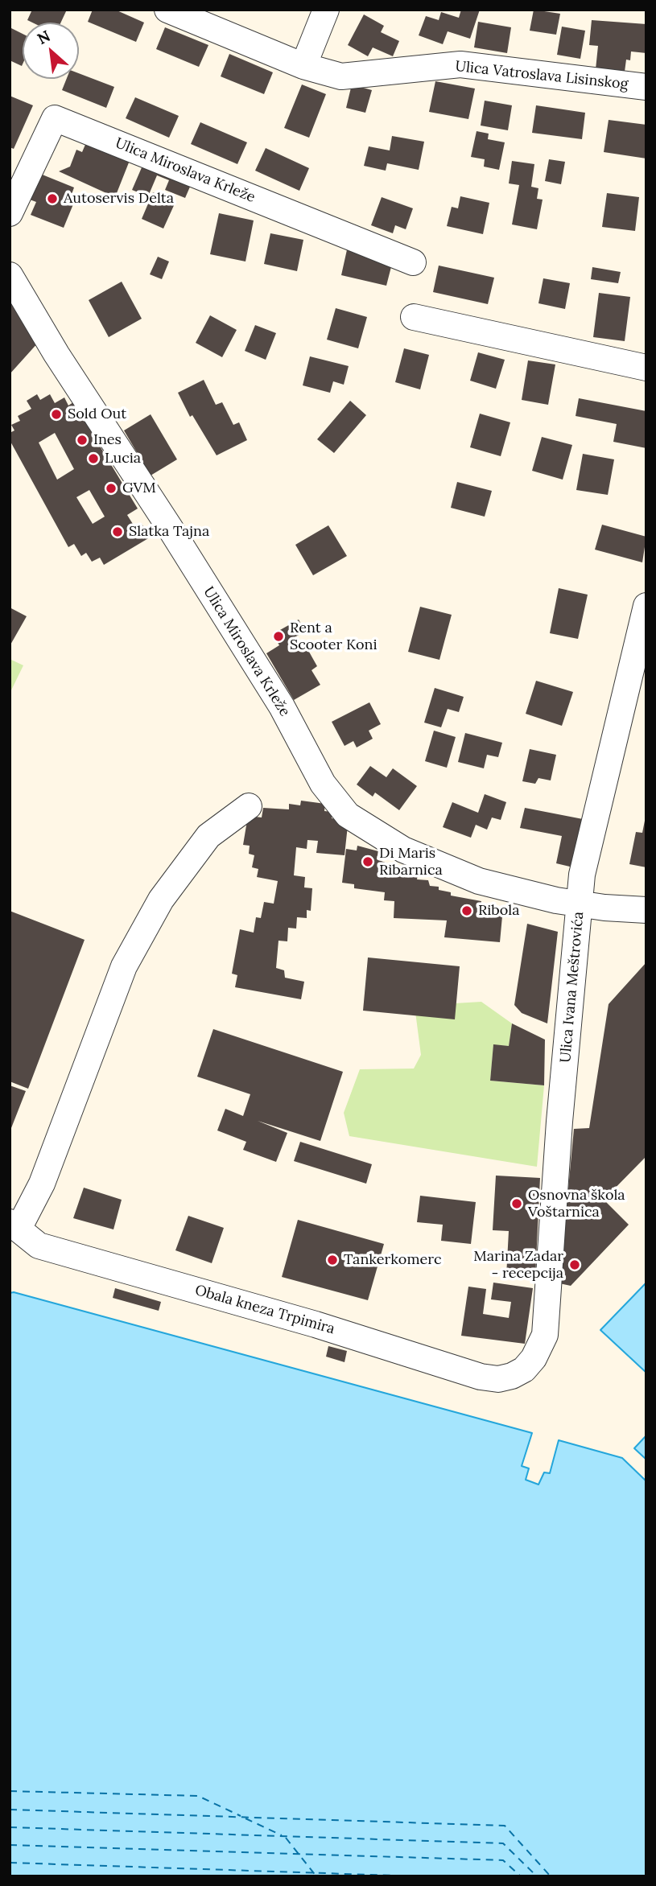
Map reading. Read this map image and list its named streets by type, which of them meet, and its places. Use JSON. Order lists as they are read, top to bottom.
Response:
{
  "streets": {
    "street": [
      "Ulica Vatroslava Lisinskog",
      "Ulica Miroslava Krleže",
      "Ulica Ivana Meštrovića",
      "Obala kneza Trpimira"
    ]
  },
  "crossings": [
    ["Ulica Miroslava Krleže", "Ulica Ivana Meštrovića"],
    ["Ulica Ivana Meštrovića", "Obala kneza Trpimira"]
  ],
  "places": [
    "Autoservis Delta",
    "Sold Out",
    "Ines",
    "Lucia",
    "GVM",
    "Slatka Tajna",
    "Rent a Scooter Koni",
    "Di Maris Ribarnica",
    "Ribola",
    "Osnovna škola Voštarnica",
    "Tankerkomerc",
    "Marina Zadar - recepcija"
  ],
  "north": "top left"
}
